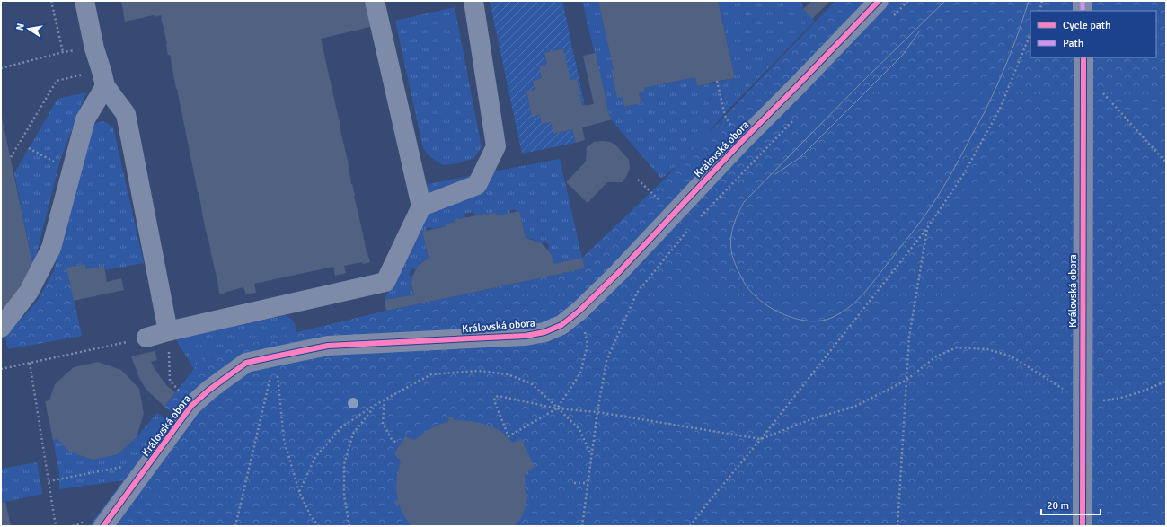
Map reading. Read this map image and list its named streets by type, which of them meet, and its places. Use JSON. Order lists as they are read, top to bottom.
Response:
{
  "streets": {
    "street": ["Královská obora"]
  },
  "legend": ["Cycle path", "Path"],
  "scale_bar": "20 m",
  "north": "left"
}
